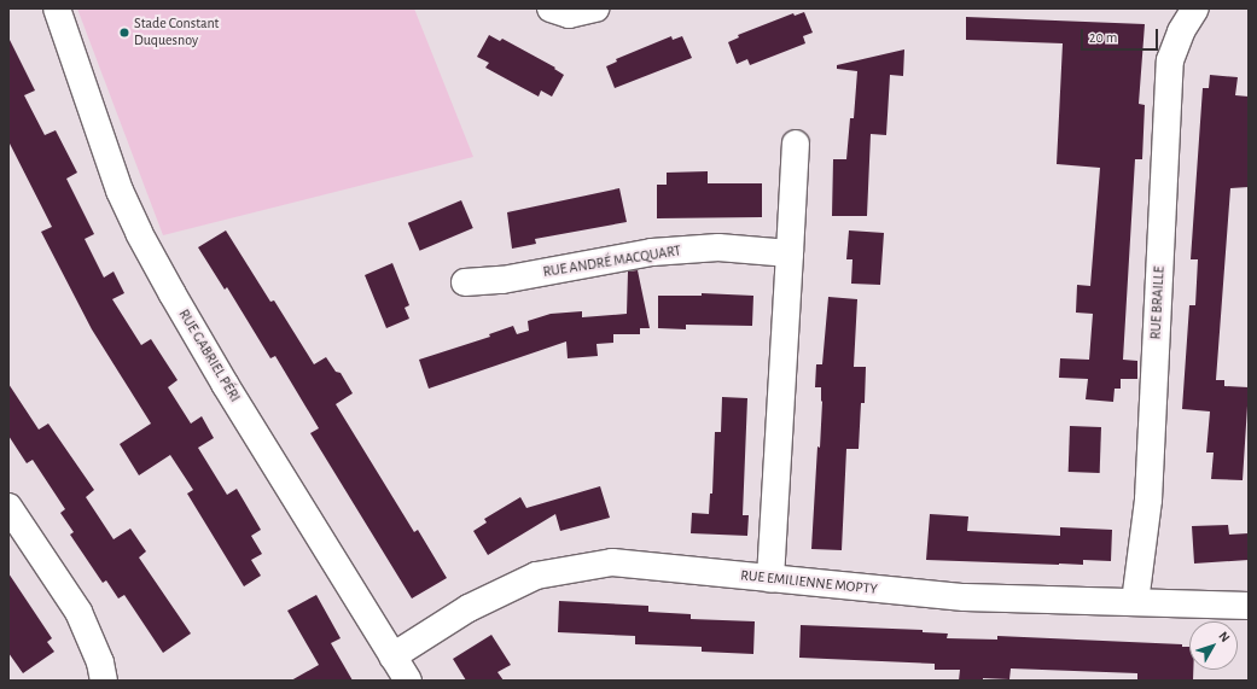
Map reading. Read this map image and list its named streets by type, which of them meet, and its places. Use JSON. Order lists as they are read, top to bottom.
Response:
{
  "streets": {
    "street": [
      "RUE ANDRÉ MACQUART",
      "RUE BRAILLE",
      "RUE GABRIEL PÉRI",
      "RUE EMILIENNE MOPTY"
    ]
  },
  "crossings": [
    ["RUE BRAILLE", "RUE EMILIENNE MOPTY"],
    ["RUE GABRIEL PÉRI", "RUE EMILIENNE MOPTY"]
  ],
  "places": ["Stade Constant Duquesnoy"],
  "scale_bar": "20 m",
  "north": "top right"
}
